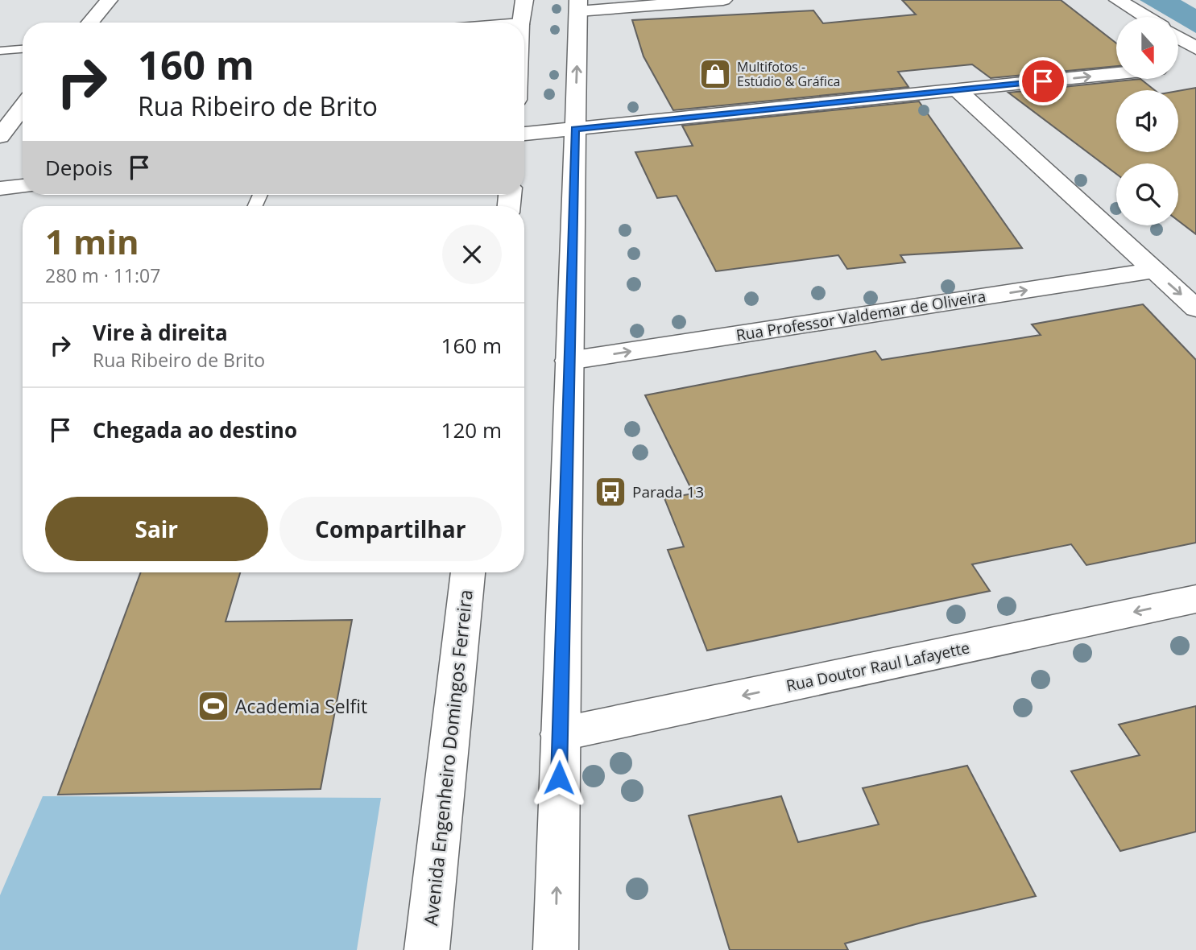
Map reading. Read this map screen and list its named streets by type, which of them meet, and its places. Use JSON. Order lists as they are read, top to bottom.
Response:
{
  "streets": {
    "main road": ["Rua Professor Valdemar de Oliveira", "Rua Doutor Raul Lafayette", "Avenida Engenheiro Domingos Ferreira"]
  },
  "one_way": ["Rua Doutor Raul Lafayette"],
  "places": {
    "shop": ["Multifotos - Estúdio & Gráfica"],
    "bus stop": ["Parada 13"],
    "sports": ["Academia Selfit"]
  },
  "north": "bottom",
  "page": {
    "turn": ["160 m", "Rua Ribeiro de Brito"],
    "then": "Depois",
    "heading": ["1 min", "280 m · 11:07"],
    "list": [
      {
        "name": "Vire à direita",
        "note": "Rua Ribeiro de Brito",
        "value": "160 m"
      },
      {
        "name": "Chegada ao destino",
        "value": "120 m"
      }
    ],
    "buttons": ["Sair", "Compartilhar"]
  }
}
